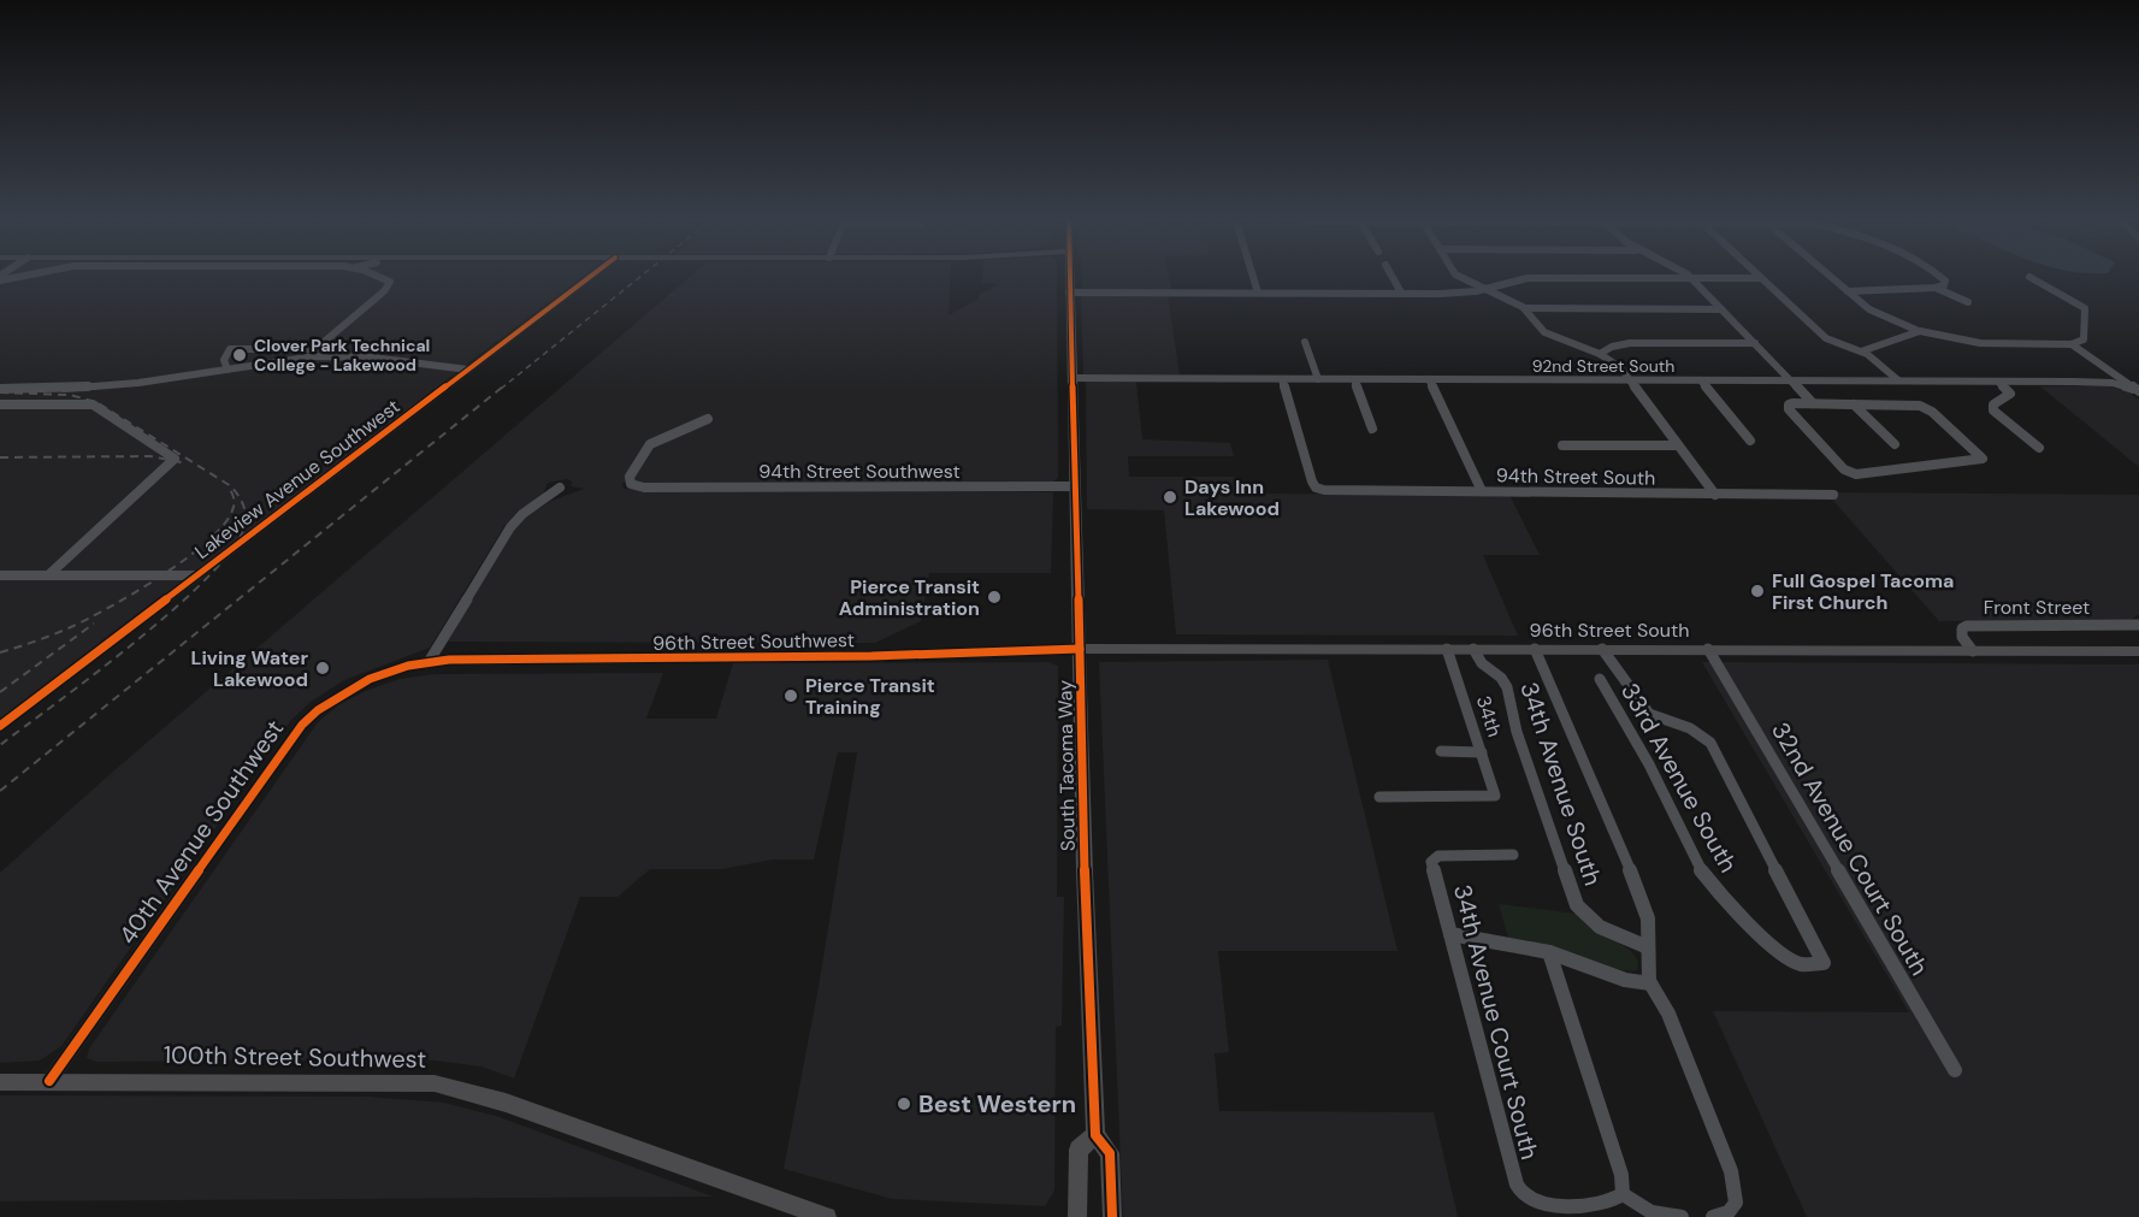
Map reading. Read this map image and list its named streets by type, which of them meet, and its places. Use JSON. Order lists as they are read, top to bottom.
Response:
{
  "streets": {
    "main road": ["96th Street South", "South Tacoma Way", "100th Street Southwest"],
    "street": [
      "92nd Street South",
      "94th Street Southwest",
      "94th Street South",
      "Lakeview Avenue Southwest",
      "Front Street",
      "96th Street Southwest",
      "34th",
      "33rd Avenue South",
      "34th Avenue South",
      "40th Avenue Southwest",
      "32nd Avenue Court South",
      "34th Avenue Court South"
    ]
  },
  "crossings": [
    ["92nd Street South", "94th Street South"],
    ["92nd Street South", "South Tacoma Way"],
    ["94th Street Southwest", "South Tacoma Way"],
    ["Front Street", "96th Street South"],
    ["96th Street South", "96th Street Southwest"],
    ["96th Street South", "34th"],
    ["96th Street South", "South Tacoma Way"],
    ["96th Street South", "33rd Avenue South"],
    ["96th Street South", "34th Avenue South"],
    ["96th Street South", "32nd Avenue Court South"],
    ["96th Street Southwest", "South Tacoma Way"],
    ["96th Street Southwest", "40th Avenue Southwest"],
    ["40th Avenue Southwest", "100th Street Southwest"]
  ],
  "places": [
    "Clover Park Technical College - Lakewood",
    "Days Inn Lakewood",
    "Full Gospel Tacoma First Church",
    "Pierce Transit Administration",
    "Living Water Lakewood",
    "Pierce Transit Training",
    "Best Western"
  ]
}
